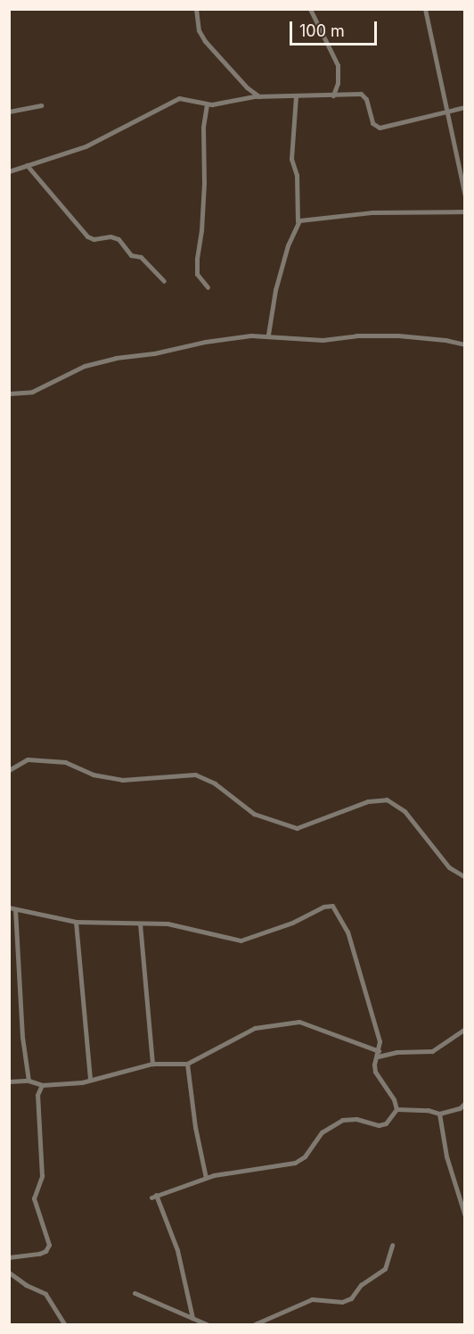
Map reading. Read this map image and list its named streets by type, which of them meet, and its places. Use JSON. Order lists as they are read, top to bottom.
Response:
{
  "scale_bar": "100 m"
}
